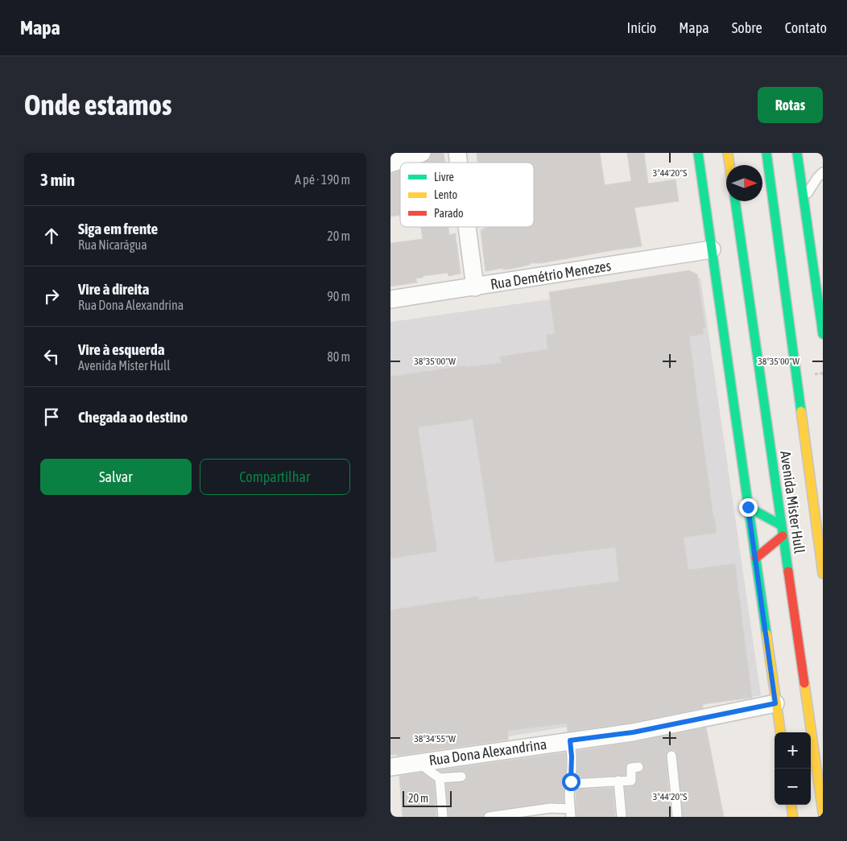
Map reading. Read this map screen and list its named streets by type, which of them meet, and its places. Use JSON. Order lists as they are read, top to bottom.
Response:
{
  "streets": {
    "main road": ["Avenida Mister Hull"],
    "street": ["Rua Demétrio Menezes", "Rua Dona Alexandrina"]
  },
  "legend": ["Livre", "Lento", "Parado"],
  "scale_bar": "20 m",
  "north": "right",
  "page": {
    "header": "Mapa",
    "nav": [
      "Início",
      "Mapa",
      "Sobre",
      "Contato"
    ],
    "buttons": [
      "Rotas",
      ["Salvar", "Compartilhar"]
    ],
    "title": "Onde estamos",
    "heading": ["3 min", "A pé · 190 m"],
    "list": [
      ["Siga em frente", "Rua Nicarágua", "20 m"],
      ["Vire à direita", "Rua Dona Alexandrina", "90 m"],
      ["Vire à esquerda", "Avenida Mister Hull", "80 m"],
      "Chegada ao destino"
    ],
    "map_buttons": ["+", "−"],
    "scale": "20 m"
  },
  "coordinates": ["3°44'20\"S", "38°35'00\"W", "38°34'55\"W"]
}
